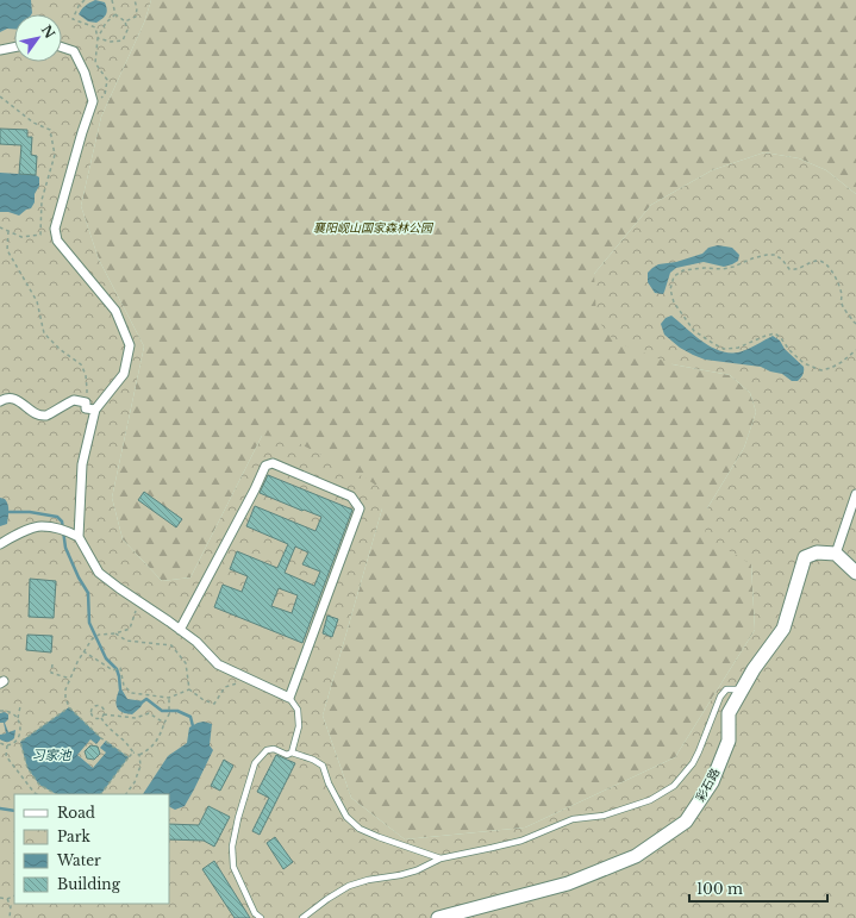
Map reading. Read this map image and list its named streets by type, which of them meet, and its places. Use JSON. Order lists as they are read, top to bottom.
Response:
{
  "streets": {
    "street": ["彩石路"]
  },
  "water": ["习家池"],
  "parks": ["襄阳岘山国家森林公园"],
  "legend": [
    "Road",
    "Park",
    "Water",
    "Building"
  ],
  "scale_bar": "100 m",
  "north": "top right"
}
